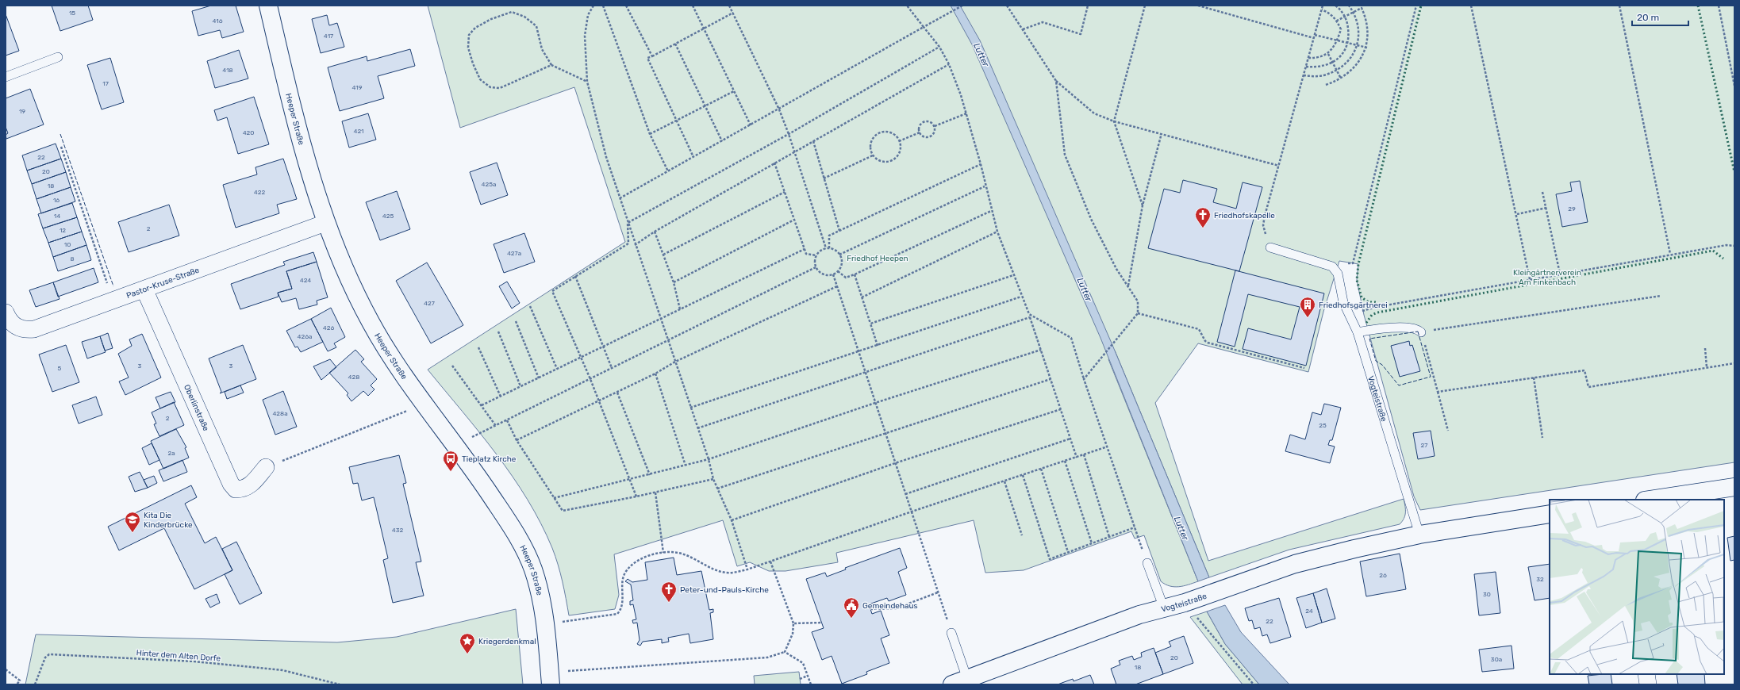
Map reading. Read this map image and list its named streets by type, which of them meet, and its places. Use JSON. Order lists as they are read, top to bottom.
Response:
{
  "streets": {
    "main road": ["Heeper Straße", "Vogteistraße"],
    "street": ["Pastor-Kruse-Straße", "Oberlinstraße"],
    "path": ["Hinter dem Alten Dorfe"]
  },
  "crossings": [
    ["Heeper Straße", "Pastor-Kruse-Straße"],
    ["Pastor-Kruse-Straße", "Oberlinstraße"]
  ],
  "water": ["Lutter"],
  "parks": ["Friedhof Heepen", "Kleingärtnerverein Am Finkenbach"],
  "places": {
    "church": ["Friedhofskapelle", "Peter-und-Pauls-Kirche"],
    "building": ["Friedhofsgärtnerei"],
    "bus stop": ["Tieplatz Kirche"],
    "school or university": ["Kita Die Kinderbrücke"],
    "public building": ["Gemeindehaus"],
    "place": ["Kriegerdenkmal"]
  },
  "house_numbers": [
    "15",
    "416",
    "417",
    "418",
    "17",
    "419",
    "19",
    "421",
    "420",
    "22",
    "20",
    "425a",
    "18",
    "422",
    "16",
    "29",
    "14",
    "425",
    "2",
    "12",
    "10",
    "427a",
    "8",
    "424",
    "427",
    "426",
    "426a",
    "3",
    "3",
    "5",
    "428",
    "428a",
    "2",
    "25",
    "27",
    "2a",
    "432",
    "26",
    "32",
    "30",
    "24",
    "22",
    "20",
    "30a",
    "18"
  ],
  "scale_bar": "20 m"
}
